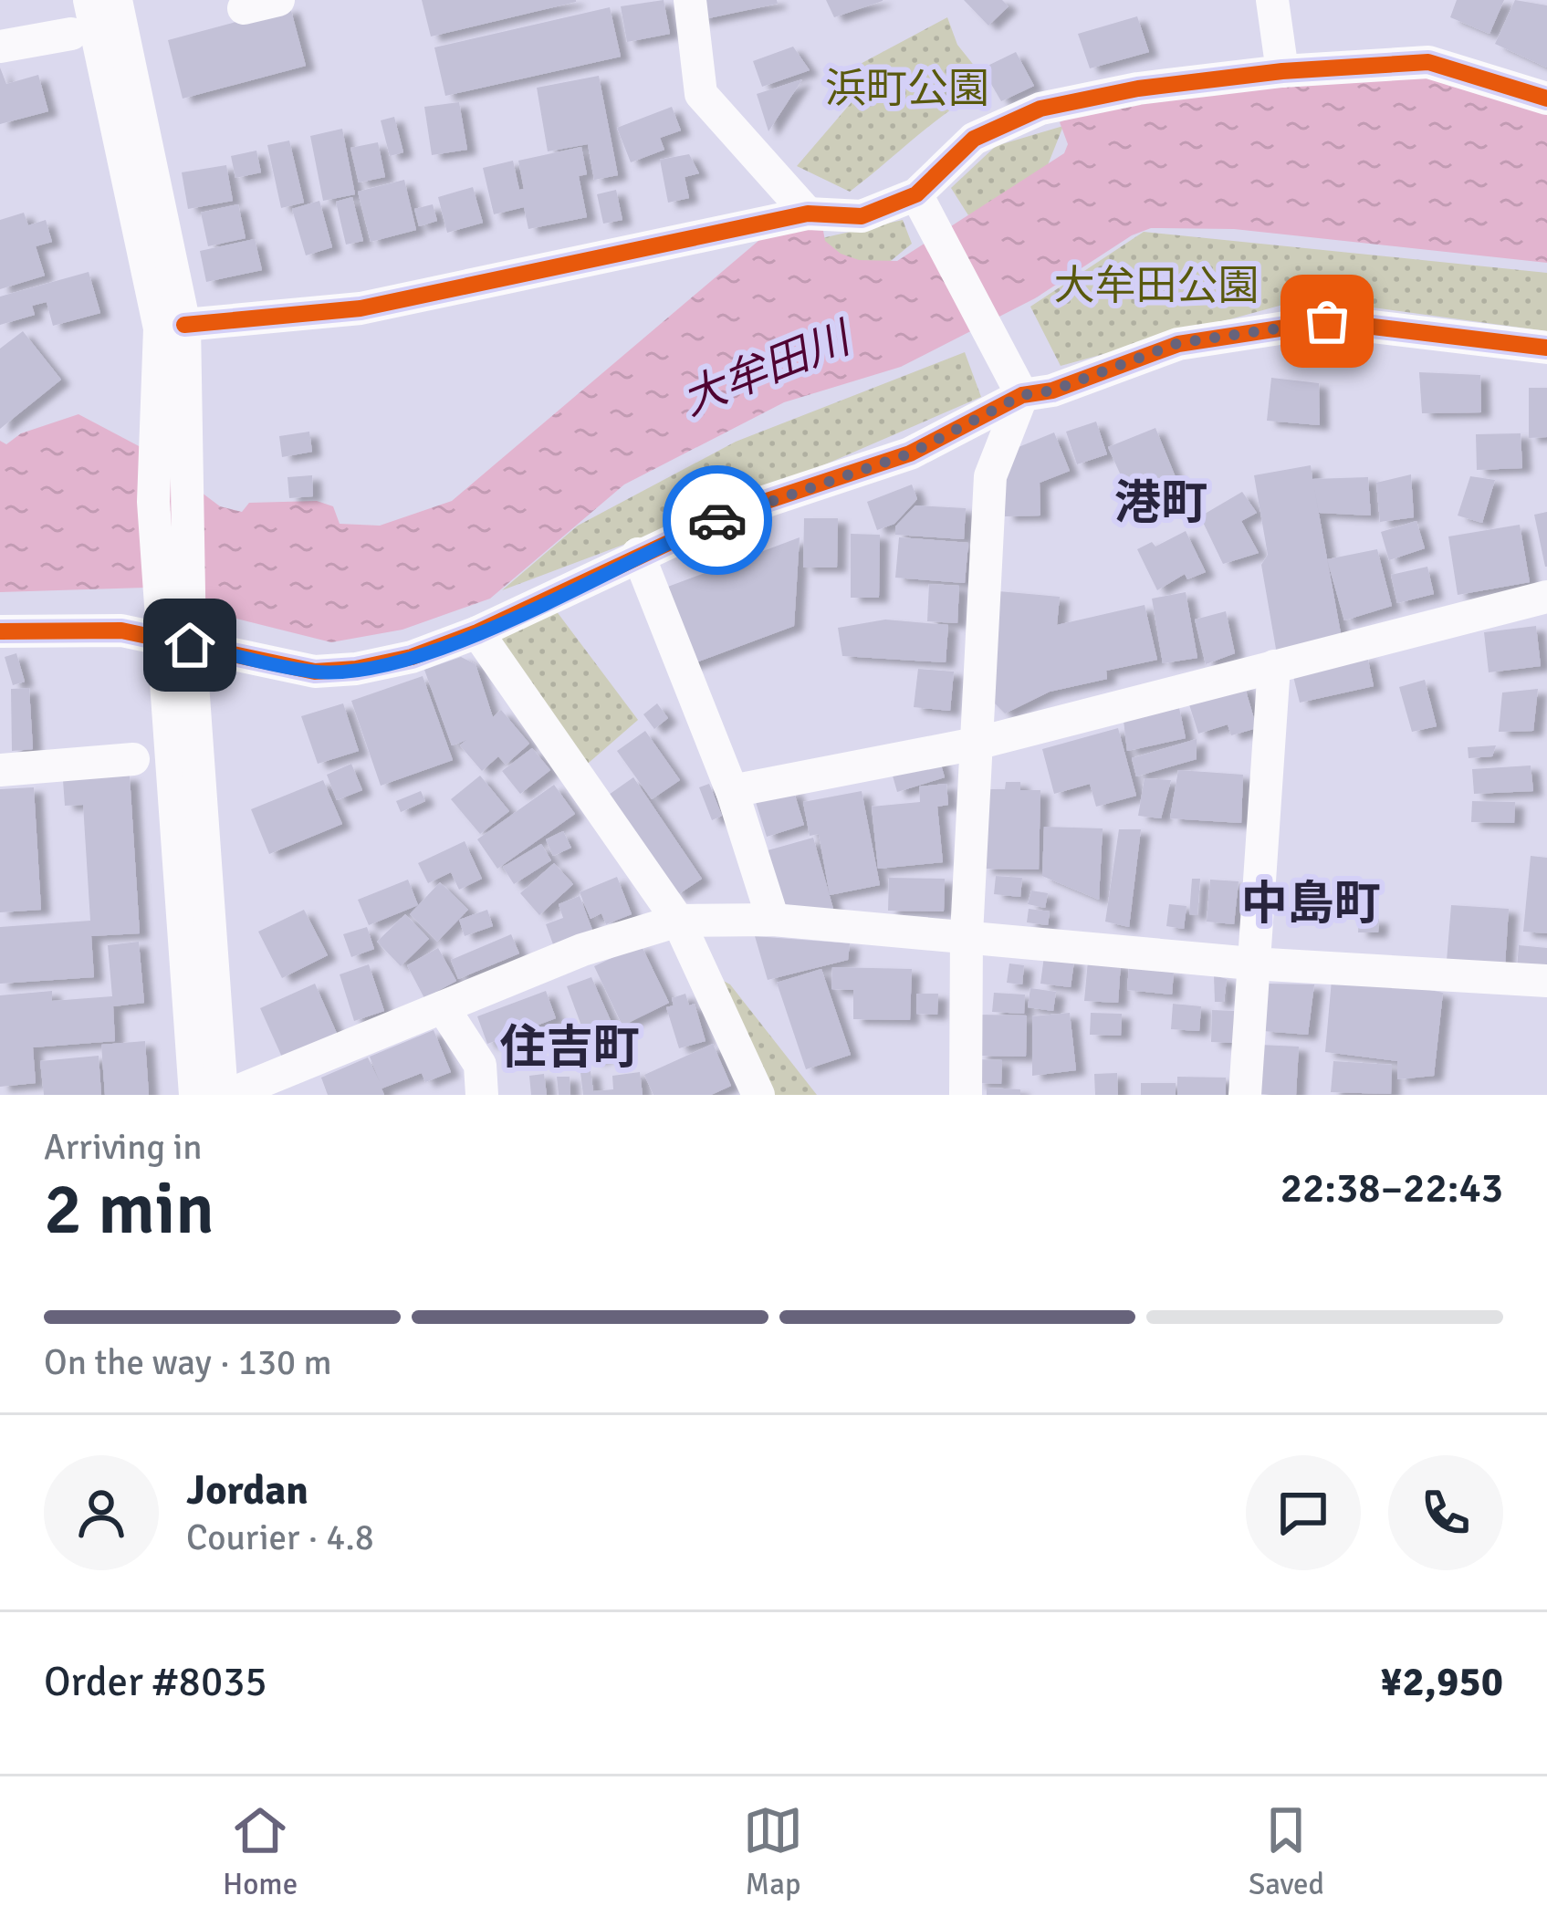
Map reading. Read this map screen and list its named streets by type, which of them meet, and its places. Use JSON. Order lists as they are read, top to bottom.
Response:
{
  "districts": ["港町", "中島町", "住吉町"],
  "water": ["大牟田川"],
  "parks": ["浜町公園", "大牟田公園"],
  "page": {
    "heading": ["2 min", "Arriving in", "22:38–22:43"],
    "panel": [
      "Jordan",
      "Courier · 4.8",
      "Order #8035",
      "¥2,950"
    ],
    "bar": "On the way · 130 m",
    "tabs": ["Home", "Map", "Saved"]
  }
}
